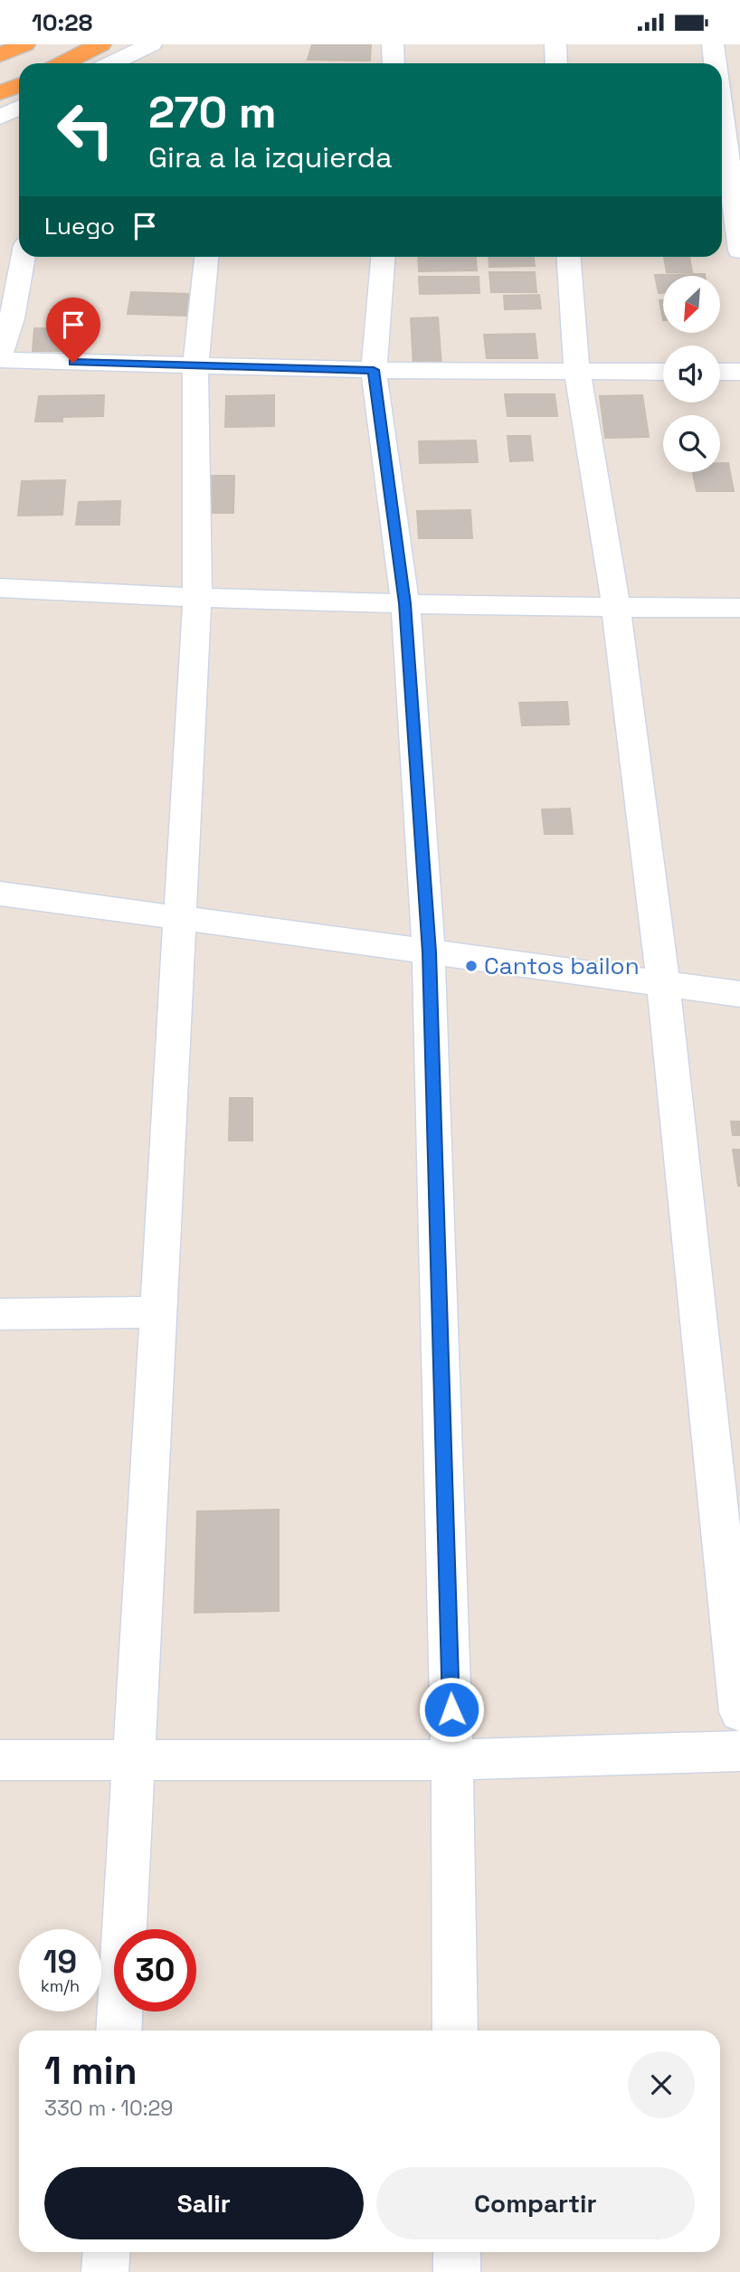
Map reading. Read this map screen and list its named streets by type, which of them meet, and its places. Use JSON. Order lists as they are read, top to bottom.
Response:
{
  "places": ["Cantos bailon"],
  "north": "bottom left",
  "page": {
    "status": "10:28",
    "turn": ["270 m", "Gira a la izquierda"],
    "then": "Luego",
    "speed": "19 km/h",
    "limit": "30",
    "heading": ["1 min", "330 m · 10:29"],
    "buttons": ["Salir", "Compartir"]
  }
}
